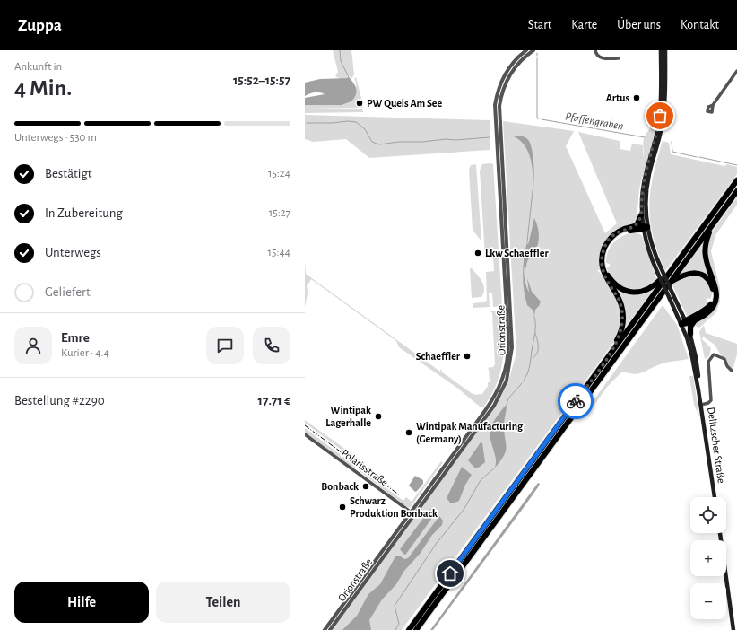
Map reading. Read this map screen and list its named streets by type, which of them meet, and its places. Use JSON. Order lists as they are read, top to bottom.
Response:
{
  "streets": {
    "main road": ["Delitzscher Straße"],
    "street": ["Orionstraße", "Polarisstraße"]
  },
  "crossings": [
    ["Orionstraße", "Polarisstraße"]
  ],
  "water": ["Pfaffengraben"],
  "places": [
    "Artus",
    "PW Queis Am See",
    "Lkw Schaeffler",
    "Schaeffler",
    "Wintipak Lagerhalle",
    "Wintipak Manufacturing (Germany)",
    "Bonback",
    "Schwarz Produktion Bonback"
  ],
  "page": {
    "header": "Zuppa",
    "nav": [
      "Start",
      "Karte",
      "Über uns",
      "Kontakt"
    ],
    "heading": ["4 Min.", "Ankunft in", "15:52–15:57"],
    "panel": [
      "Emre",
      "Kurier · 4.4",
      "Bestellung #2290",
      "17.71 €"
    ],
    "bar": "Unterwegs · 530 m",
    "list": [
      ["Bestätigt", "15:24"],
      ["In Zubereitung", "15:27"],
      ["Unterwegs", "15:44"],
      "Geliefert"
    ],
    "map_buttons": ["+", "−"],
    "buttons": ["Hilfe", "Teilen"]
  }
}
